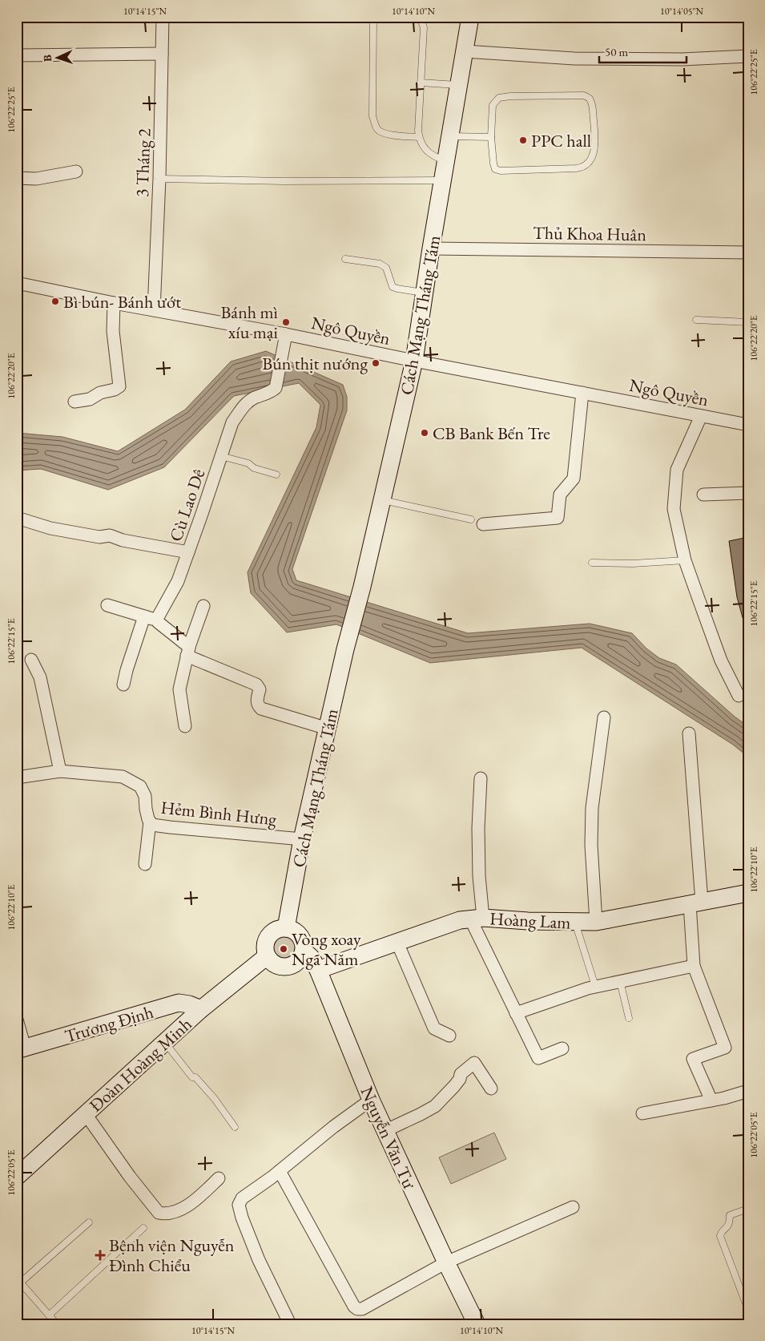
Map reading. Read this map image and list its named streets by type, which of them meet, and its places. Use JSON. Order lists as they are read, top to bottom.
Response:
{
  "streets": {
    "main road": [
      "Cách Mạng Tháng Tám",
      "Hoàng Lam",
      "Trương Định",
      "Đoàn Hoàng Minh",
      "Nguyễn Văn Tư"
    ],
    "street": [
      "3 Tháng 2",
      "Thủ Khoa Huân",
      "Ngô Quyền",
      "Cù Lao Dê",
      "Hẻm Bình Hưng"
    ]
  },
  "crossings": [
    ["3 Tháng 2", "Ngô Quyền"],
    ["Thủ Khoa Huân", "Cách Mạng Tháng Tám"],
    ["Cách Mạng Tháng Tám", "Ngô Quyền"],
    ["Cách Mạng Tháng Tám", "Hẻm Bình Hưng"],
    ["Cách Mạng Tháng Tám", "Đoàn Hoàng Minh"],
    ["Cách Mạng Tháng Tám", "Nguyễn Văn Tư"],
    ["Ngô Quyền", "Cù Lao Dê"],
    ["Hoàng Lam", "Nguyễn Văn Tư"],
    ["Trương Định", "Đoàn Hoàng Minh"],
    ["Đoàn Hoàng Minh", "Nguyễn Văn Tư"]
  ],
  "places": {
    "other": [
      "PPC hall",
      "Bì bún- Bánh ướt",
      "Bánh mì xíu mại",
      "Bún thịt nướng",
      "CB Bank Bến Tre",
      "Vòng xoay Ngã Năm"
    ],
    "health": ["Bệnh viện Nguyễn Đình Chiểu"]
  },
  "scale_bar": "50 m",
  "north": "left",
  "coordinates": [
    "10°14'15\"N",
    "10°14'10\"N",
    "10°14'05\"N",
    "106°22'25\"E",
    "106°22'20\"E",
    "106°22'15\"E",
    "106°22'10\"E",
    "106°22'05\"E"
  ]
}
